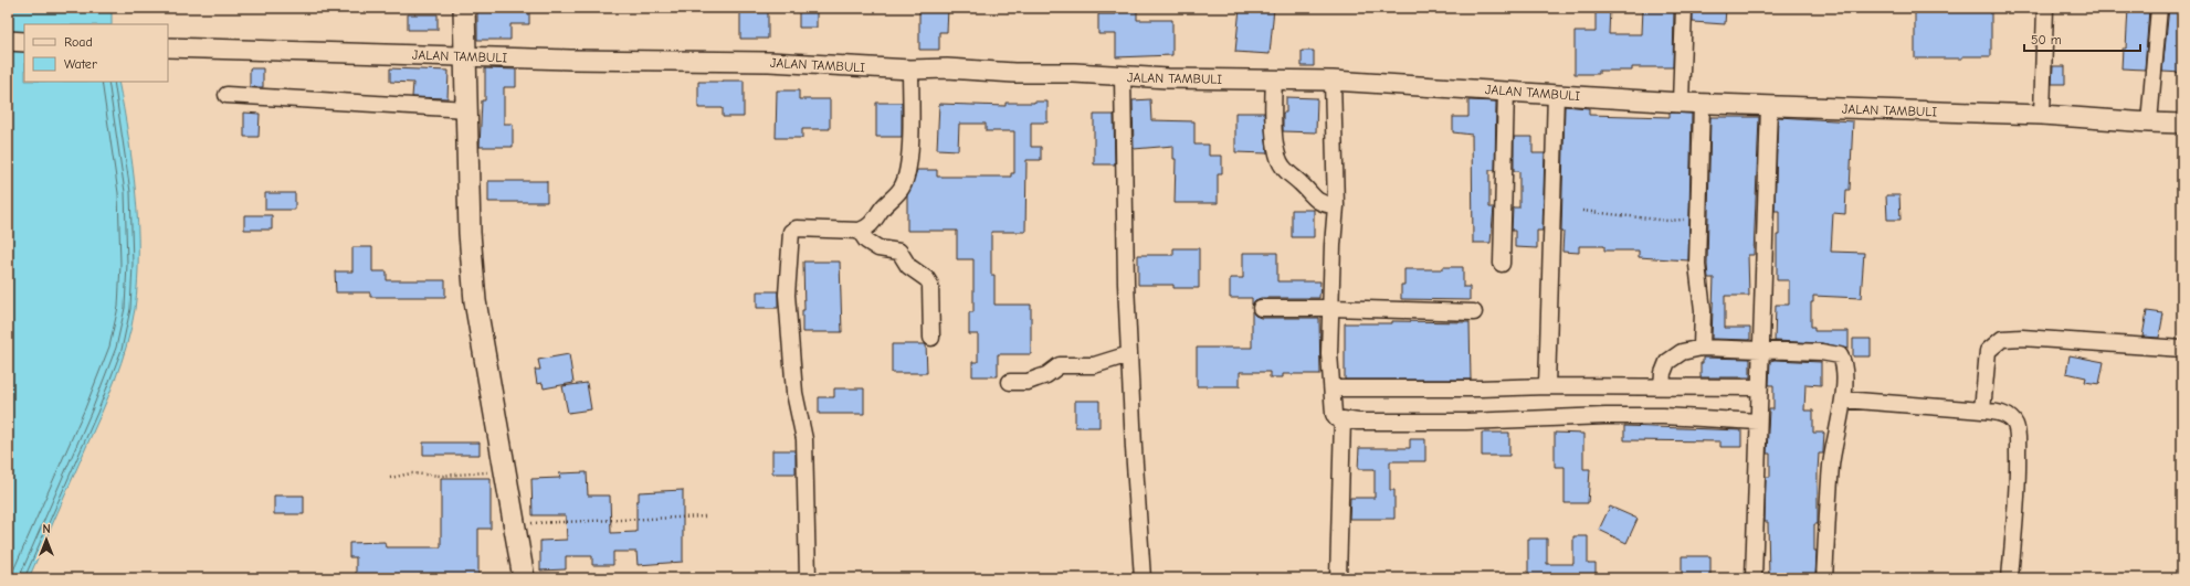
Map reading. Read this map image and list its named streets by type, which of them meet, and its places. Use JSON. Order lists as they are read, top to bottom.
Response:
{
  "streets": {
    "street": ["JALAN TAMBULI"]
  },
  "legend": ["Road", "Water"],
  "scale_bar": "50 m",
  "north": "top"
}
